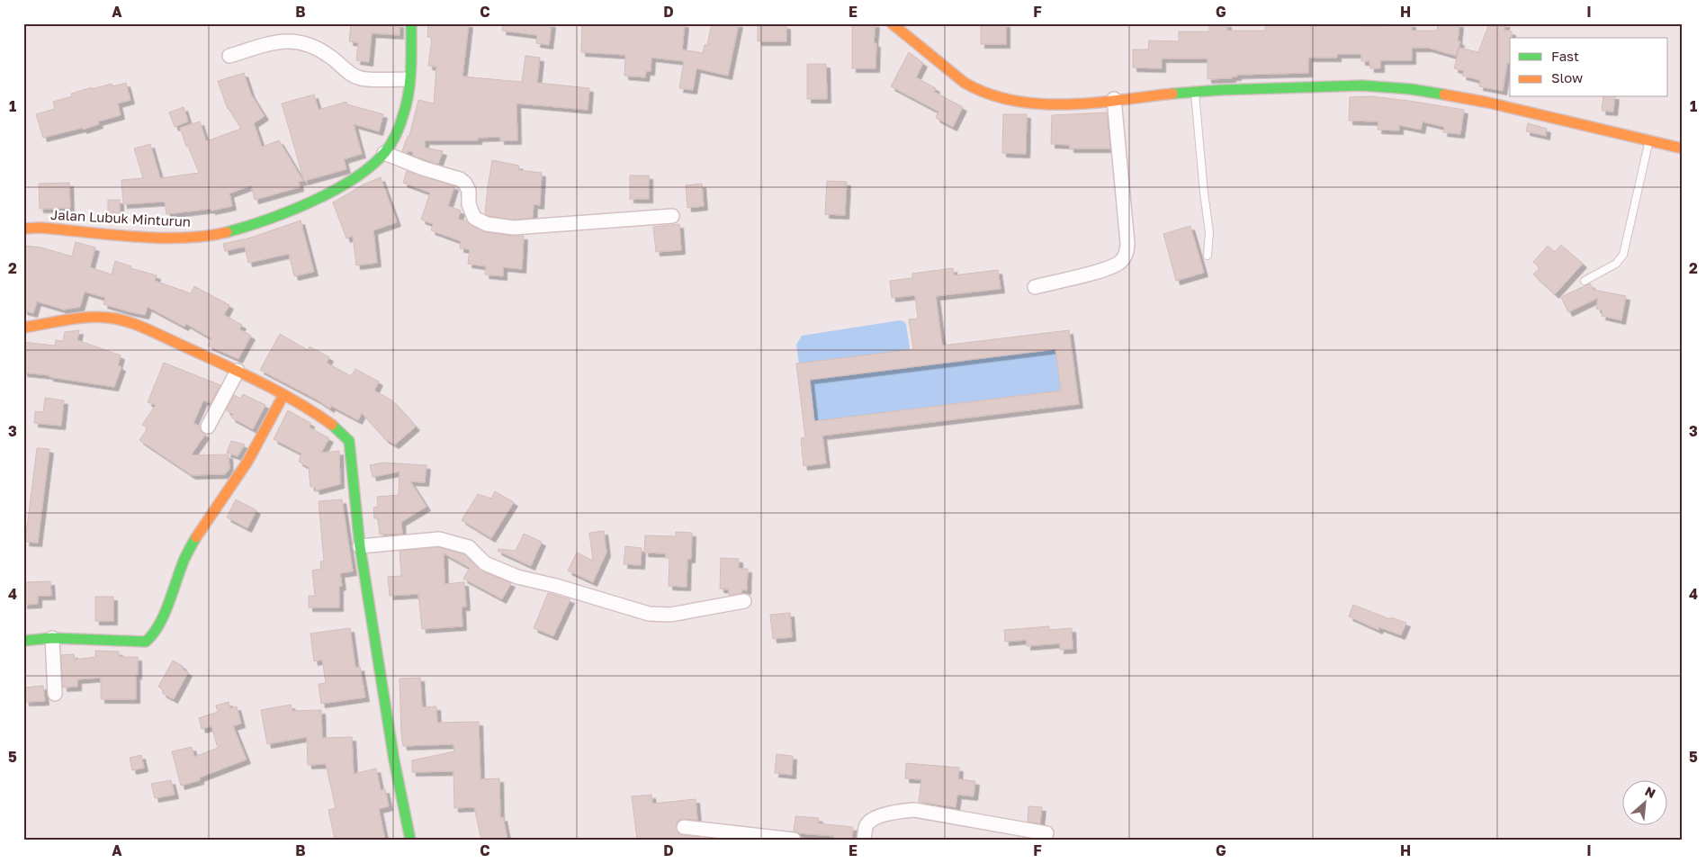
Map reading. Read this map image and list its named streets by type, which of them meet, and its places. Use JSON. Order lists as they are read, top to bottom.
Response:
{
  "streets": {
    "street": ["Jalan Lubuk Minturun"]
  },
  "legend": ["Fast", "Slow"],
  "north": "top right",
  "grid": {
    "columns": [
      "A",
      "B",
      "C",
      "D",
      "E",
      "F",
      "G",
      "H",
      "I"
    ],
    "rows": [
      "1",
      "2",
      "3",
      "4",
      "5"
    ]
  }
}
